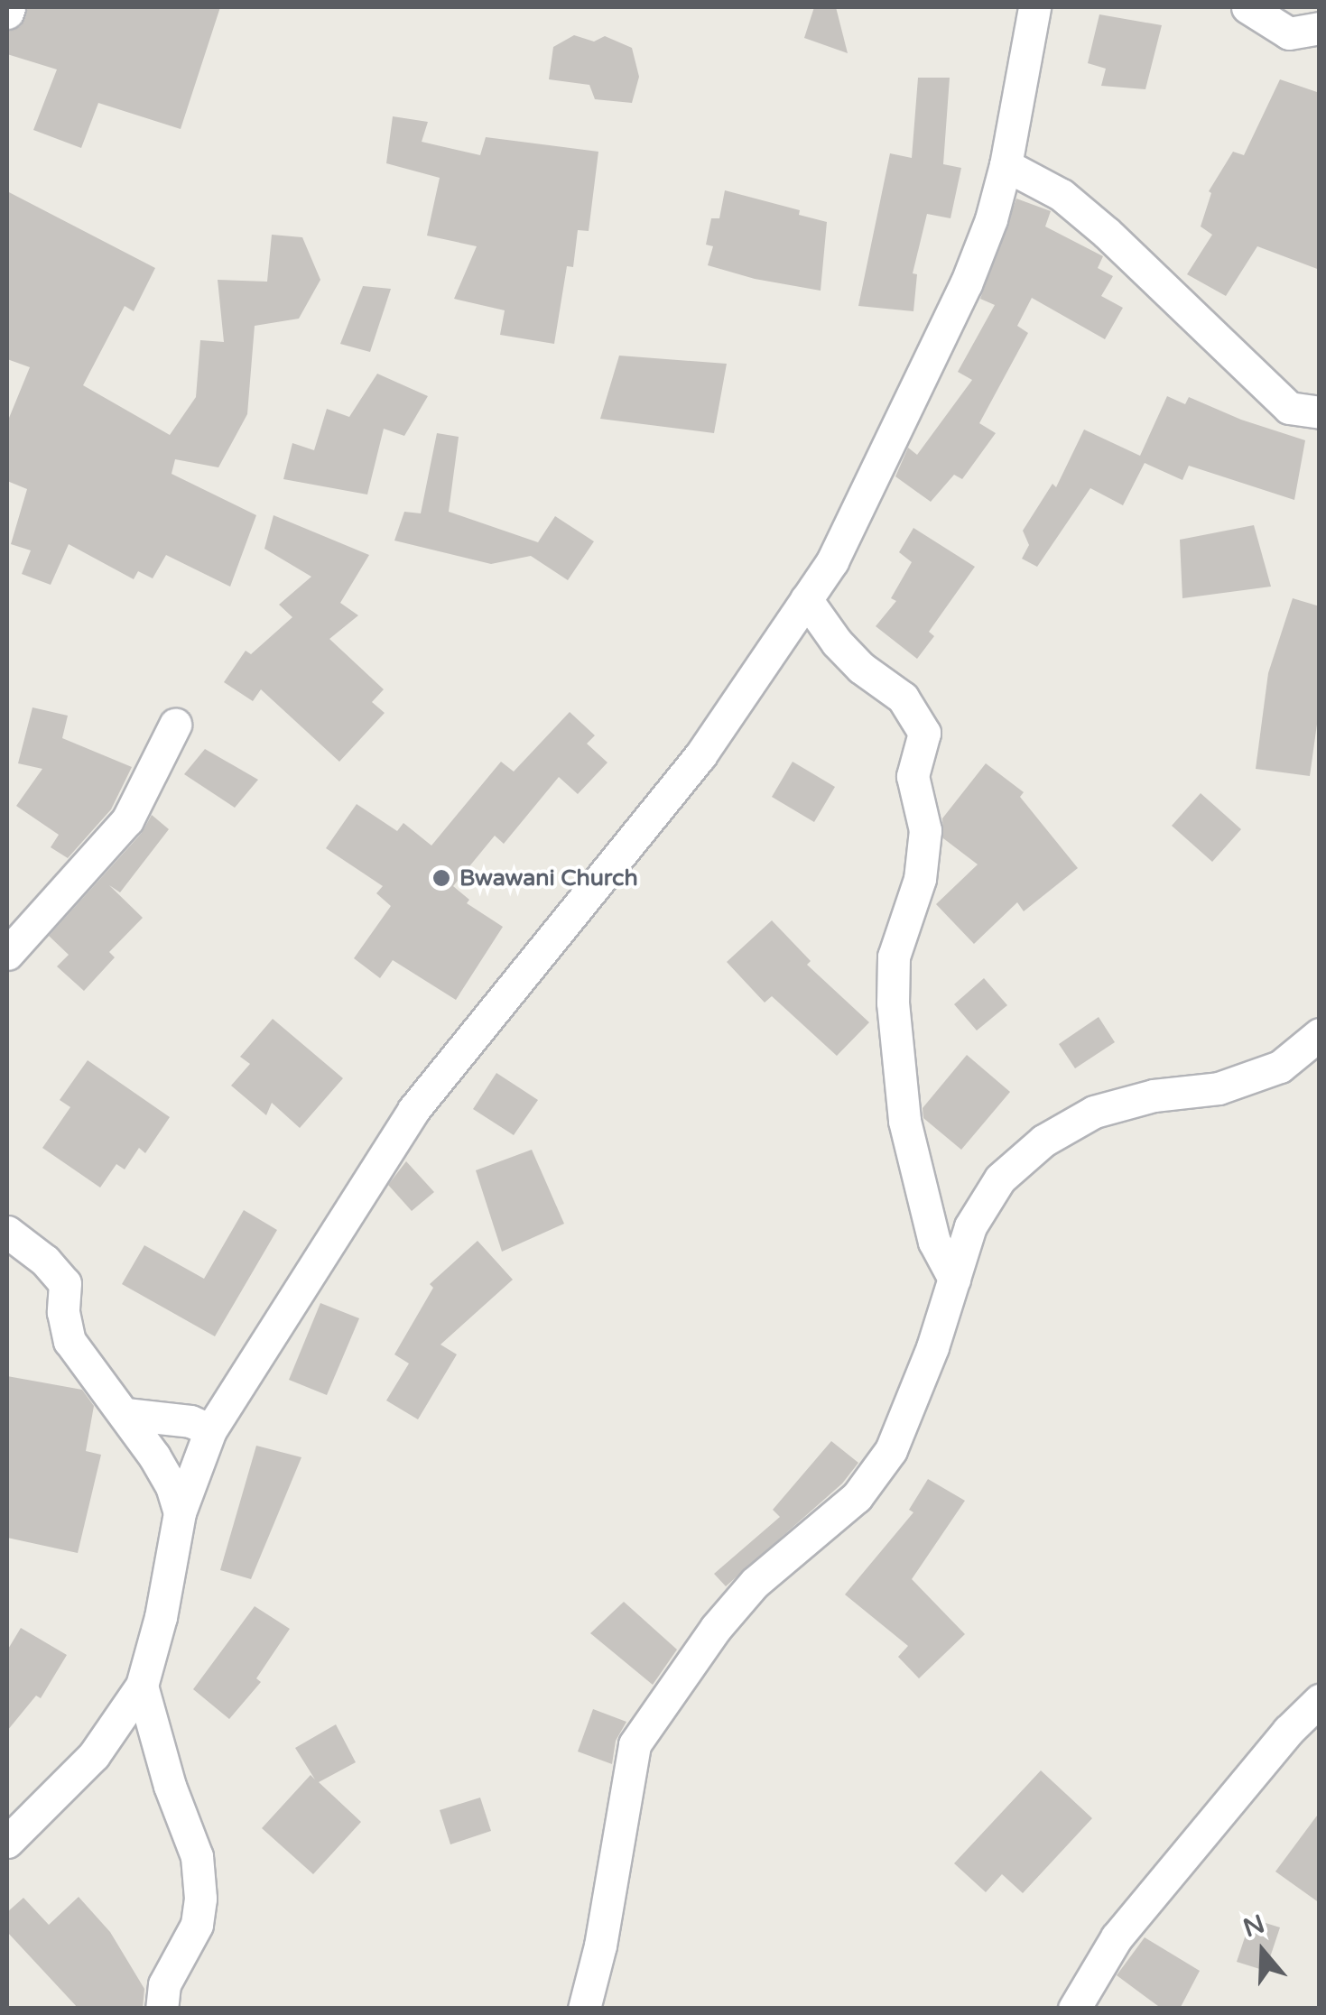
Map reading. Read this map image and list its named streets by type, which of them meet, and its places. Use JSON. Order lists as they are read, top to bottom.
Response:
{
  "places": ["Bwawani Church"],
  "north": "top"
}
